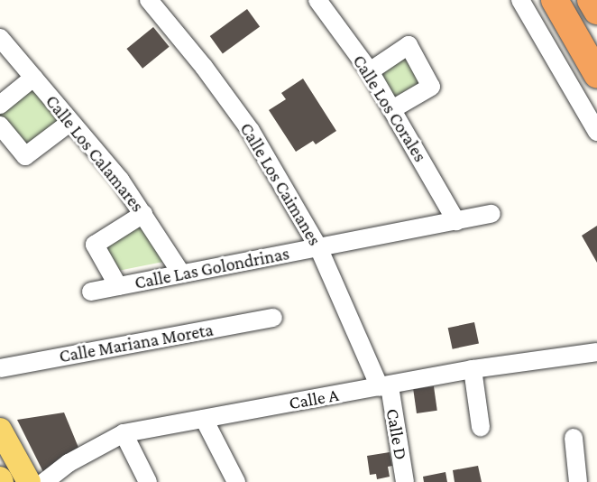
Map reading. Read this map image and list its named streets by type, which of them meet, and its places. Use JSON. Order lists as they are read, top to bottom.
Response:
{
  "streets": {
    "street": [
      "Calle Los Corales",
      "Calle Los Calamares",
      "Calle Los Caimanes",
      "Calle Las Golondrinas",
      "Calle Mariana Moreta",
      "Calle A",
      "Calle D"
    ]
  },
  "crossings": [
    ["Calle Los Corales", "Calle Las Golondrinas"],
    ["Calle Los Calamares", "Calle Las Golondrinas"],
    ["Calle Los Caimanes", "Calle Las Golondrinas"],
    ["Calle Los Caimanes", "Calle A"],
    ["Calle Los Caimanes", "Calle D"],
    ["Calle A", "Calle D"]
  ]
}
